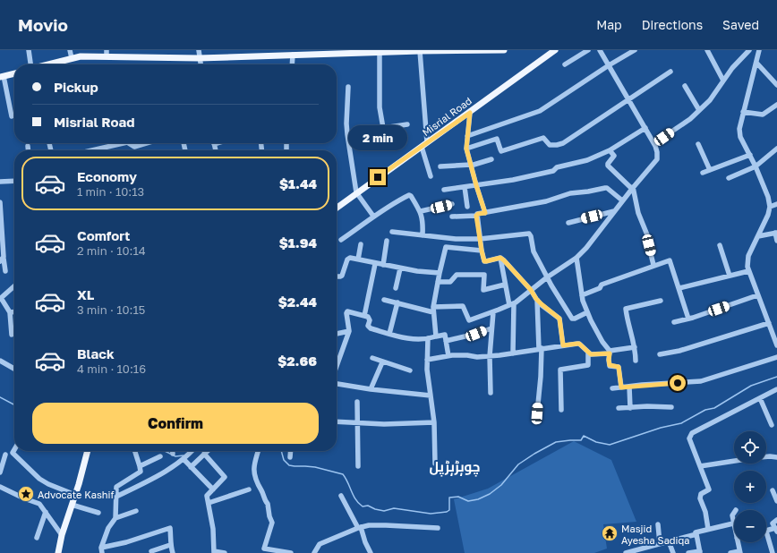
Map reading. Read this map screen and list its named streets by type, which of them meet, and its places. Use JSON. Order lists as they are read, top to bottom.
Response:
{
  "streets": {
    "main road": ["Misrial Road"]
  },
  "districts": ["چوہڑہڑپل"],
  "places": {
    "place": ["Advocate Kashif"],
    "temple": ["Masjid Ayesha Sadiqa"]
  },
  "page": {
    "header": "Movio",
    "nav": ["Map", "Directions", "Saved"],
    "banner": ["Pickup", "Misrial Road"],
    "bubble": "2 min",
    "list": [
      {
        "name": "Economy",
        "note": "1 min · 10:13",
        "value": "$1.44"
      },
      {
        "name": "Comfort",
        "note": "2 min · 10:14",
        "value": "$1.94"
      },
      {
        "name": "XL",
        "note": "3 min · 10:15",
        "value": "$2.44"
      },
      {
        "name": "Black",
        "note": "4 min · 10:16",
        "value": "$2.66"
      }
    ],
    "buttons": "Confirm",
    "map_buttons": ["+", "−"]
  }
}
